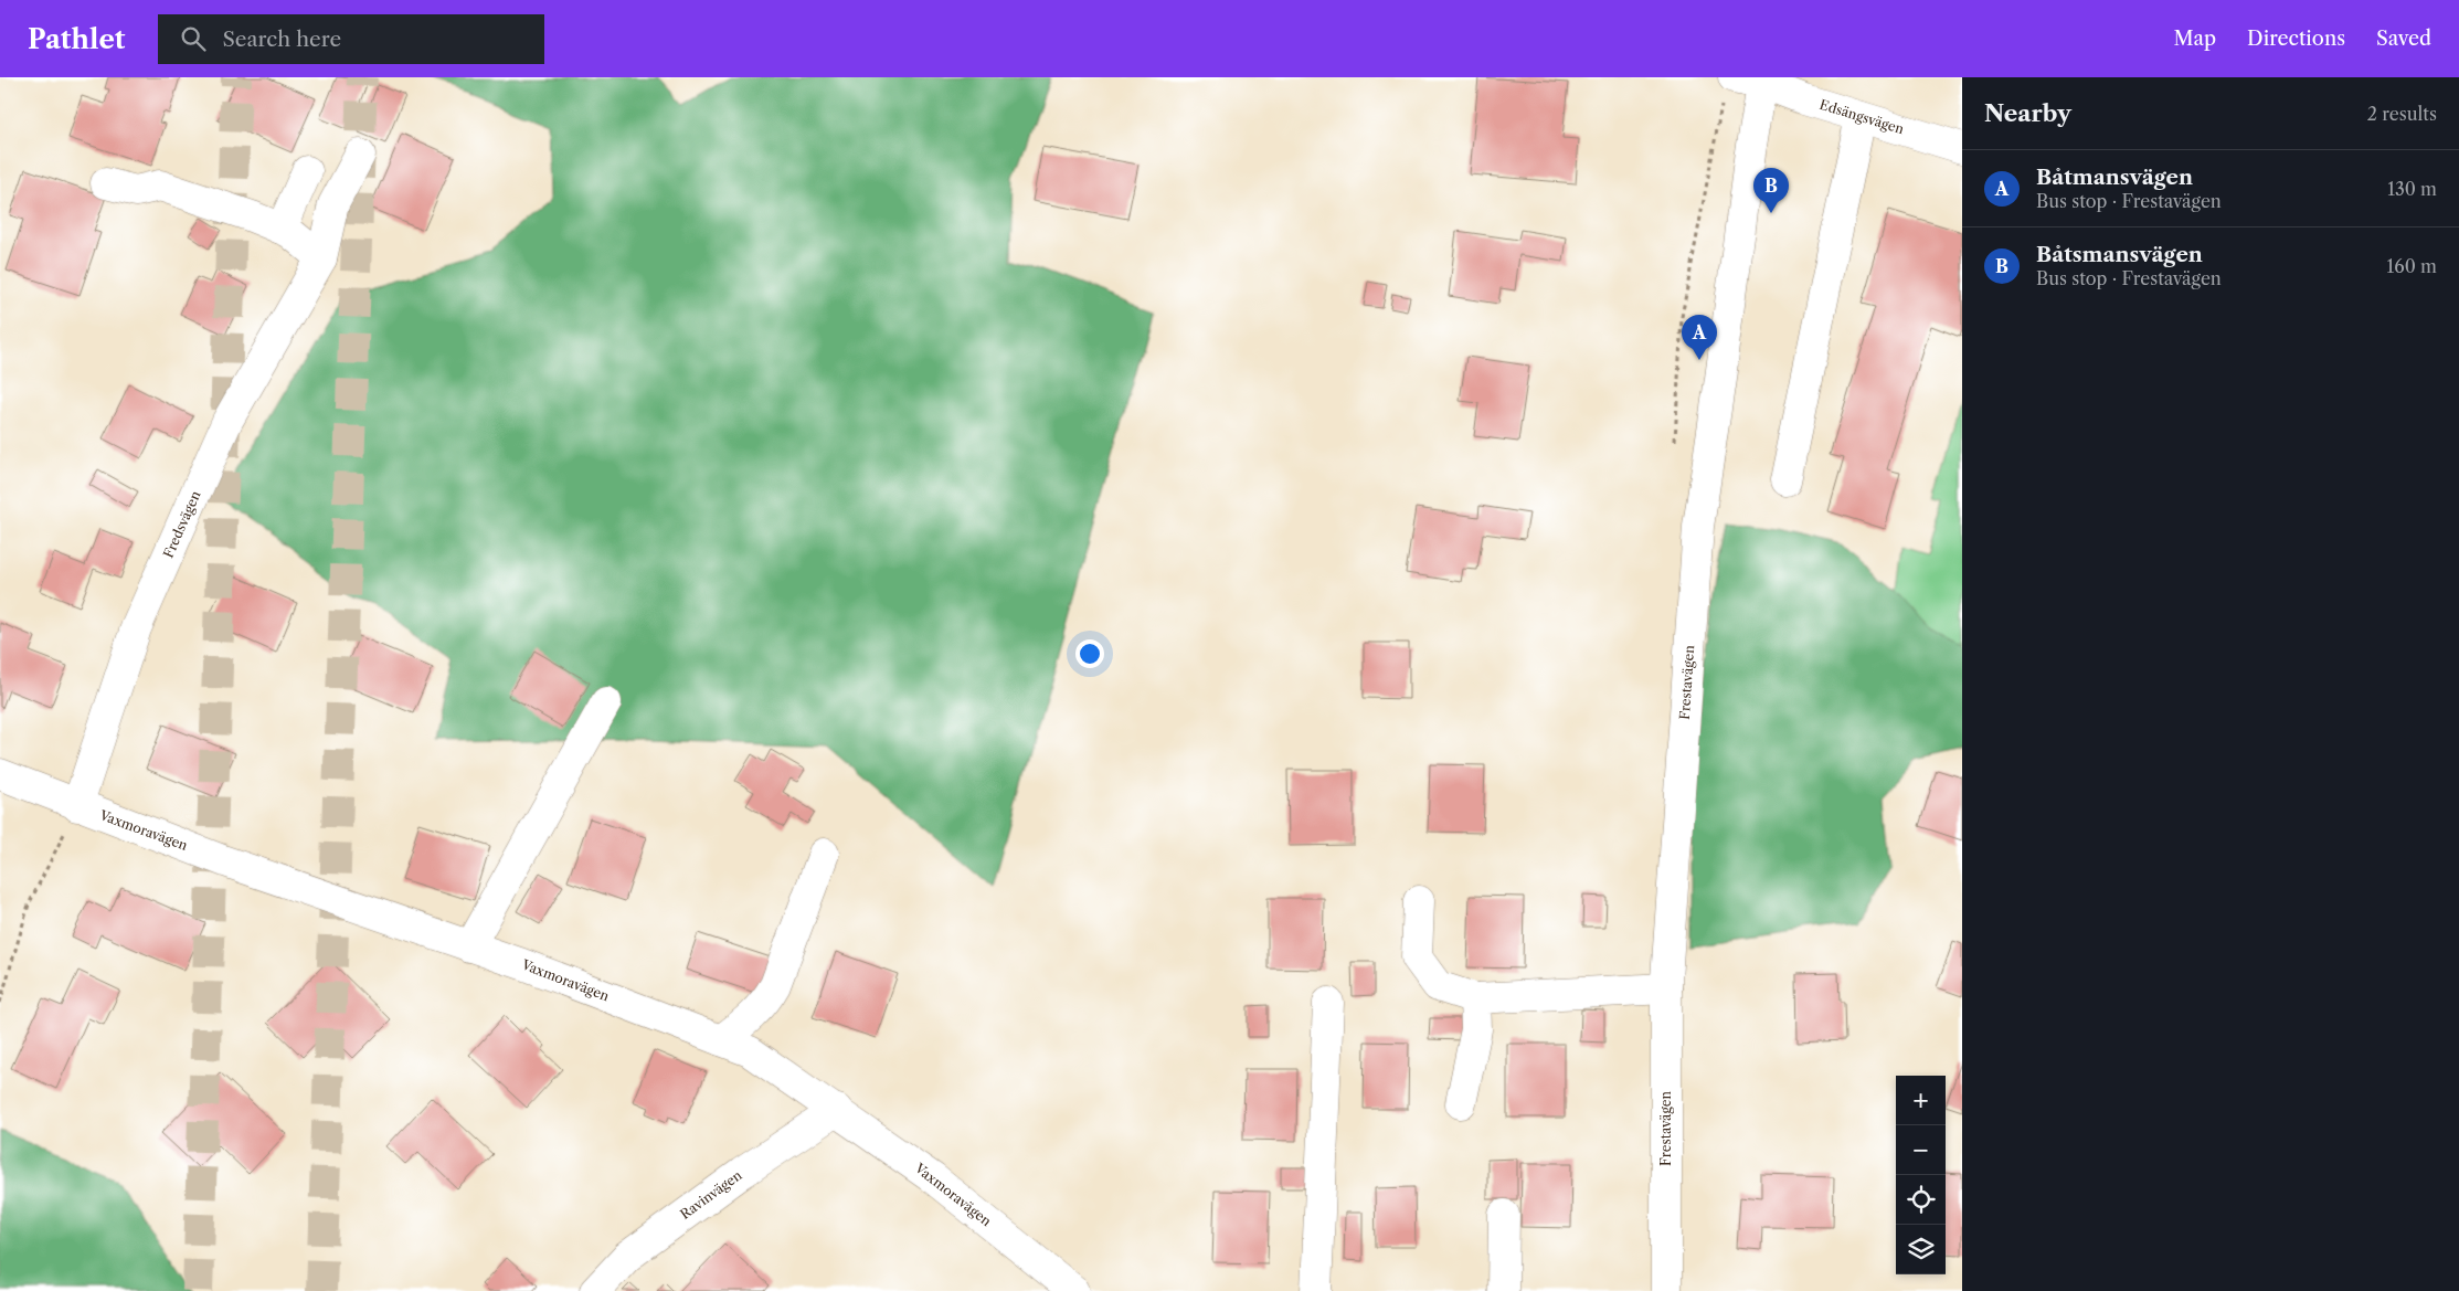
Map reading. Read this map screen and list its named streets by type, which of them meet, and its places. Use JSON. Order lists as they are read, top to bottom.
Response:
{
  "streets": {
    "street": [
      "Edsängsvägen",
      "Fredsvägen",
      "Frestavägen",
      "Vaxmoravägen",
      "Ravinvägen"
    ]
  },
  "crossings": [
    ["Edsängsvägen", "Frestavägen"],
    ["Fredsvägen", "Vaxmoravägen"],
    ["Vaxmoravägen", "Ravinvägen"]
  ],
  "page": {
    "header": "Pathlet",
    "search": "Search here",
    "nav": ["Map", "Directions", "Saved"],
    "heading": ["Nearby", "2 results"],
    "list": [
      {
        "mark": "A",
        "name": "Båtmansvägen",
        "note": "Bus stop · Frestavägen",
        "value": "130 m"
      },
      {
        "mark": "B",
        "name": "Båtsmansvägen",
        "note": "Bus stop · Frestavägen",
        "value": "160 m"
      }
    ],
    "pins": ["B", "A"],
    "map_buttons": ["+", "−"]
  }
}
